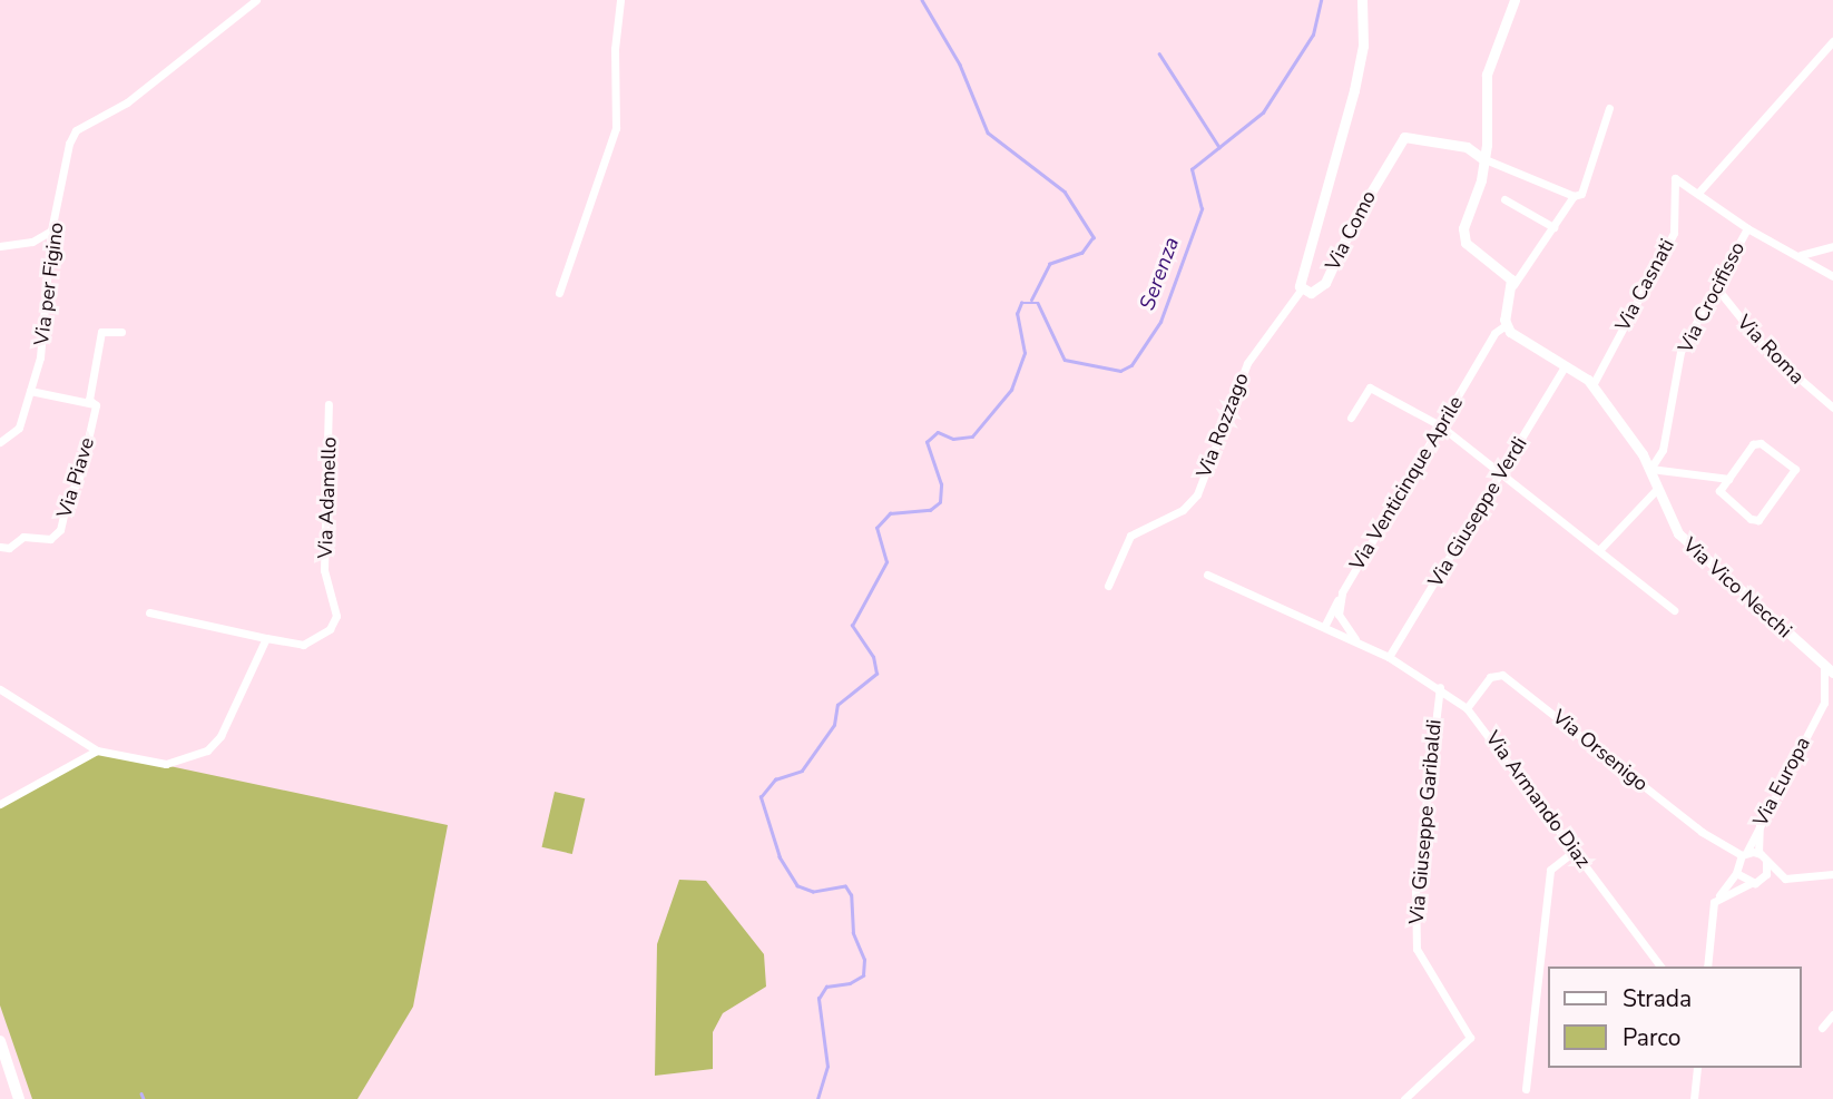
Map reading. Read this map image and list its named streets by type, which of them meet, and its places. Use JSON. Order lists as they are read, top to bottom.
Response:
{
  "streets": {
    "street": [
      "Via Como",
      "Via per Figino",
      "Via Casnati",
      "Via Crocifisso",
      "Via Roma",
      "Via Rozzago",
      "Via Piave",
      "Via Venticinque Aprile",
      "Via Adamello",
      "Via Giuseppe Verdi",
      "Via Vico Necchi",
      "Via Orsenigo",
      "Via Europa",
      "Via Armando Diaz",
      "Via Giuseppe Garibaldi"
    ]
  },
  "crossings": [
    ["Via Como", "Via Rozzago"],
    ["Via Casnati", "Via Crocifisso"],
    ["Via Casnati", "Via Vico Necchi"],
    ["Via Crocifisso", "Via Roma"],
    ["Via Crocifisso", "Via Vico Necchi"],
    ["Via Venticinque Aprile", "Via Vico Necchi"],
    ["Via Venticinque Aprile", "Via Armando Diaz"],
    ["Via Giuseppe Verdi", "Via Vico Necchi"],
    ["Via Giuseppe Verdi", "Via Armando Diaz"],
    ["Via Vico Necchi", "Via Europa"],
    ["Via Orsenigo", "Via Europa"],
    ["Via Orsenigo", "Via Armando Diaz"],
    ["Via Armando Diaz", "Via Giuseppe Garibaldi"]
  ],
  "water": ["Serenza"],
  "legend": ["Strada", "Parco"]
}
